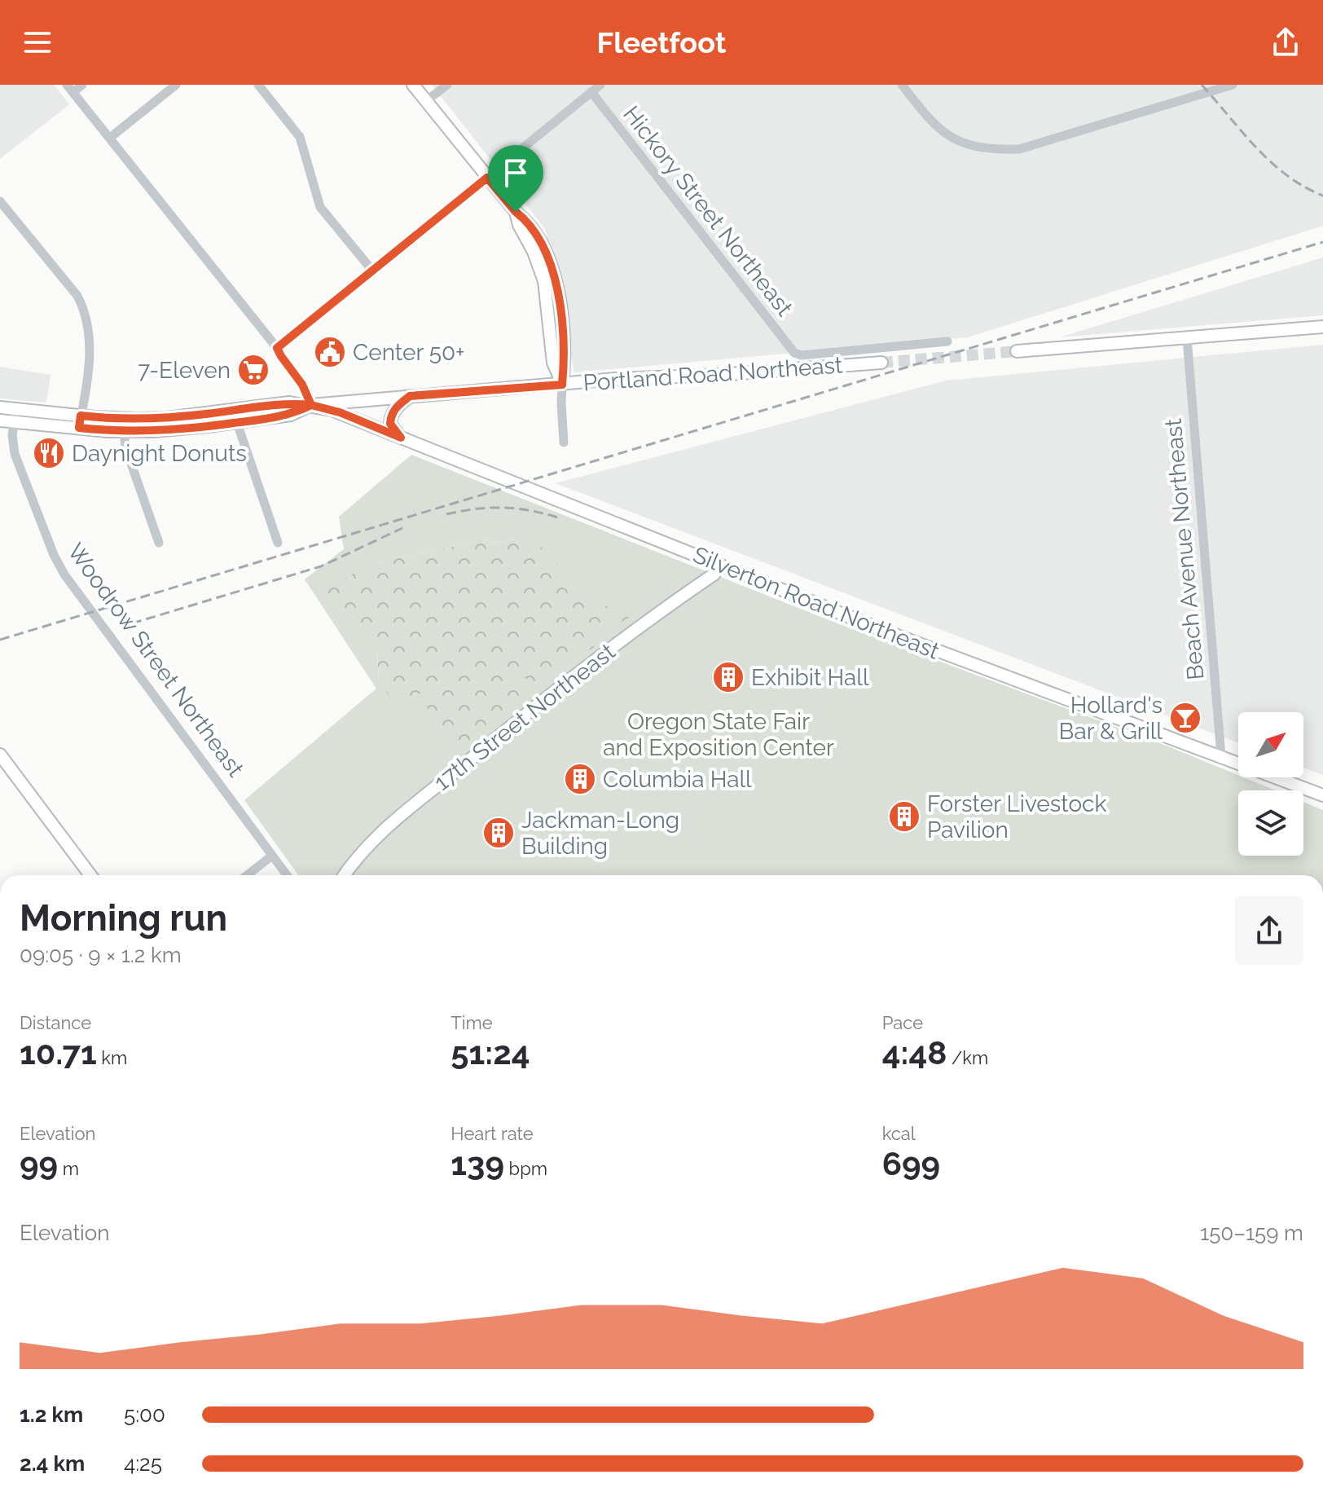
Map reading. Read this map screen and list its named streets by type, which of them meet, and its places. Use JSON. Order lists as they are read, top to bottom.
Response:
{
  "streets": {
    "main road": ["Portland Road Northeast", "Silverton Road Northeast", "17th Street Northeast"],
    "street": ["Hickory Street Northeast", "Beach Avenue Northeast", "Woodrow Street Northeast"]
  },
  "crossings": [
    ["Portland Road Northeast", "Silverton Road Northeast"],
    ["Beach Avenue Northeast", "Silverton Road Northeast"],
    ["Silverton Road Northeast", "17th Street Northeast"]
  ],
  "parks": ["Oregon State Fair and Exposition Center"],
  "places": {
    "public building": ["Center 50+"],
    "supermarket": ["7-Eleven"],
    "restaurant": ["Daynight Donuts"],
    "building": [
      "Exhibit Hall",
      "Columbia Hall",
      "Forster Livestock Pavilion",
      "Jackman-Long Building"
    ],
    "bar": ["Hollard's Bar & Grill"]
  },
  "north": "top right",
  "page": {
    "header": "Fleetfoot",
    "heading": ["Morning run", "09:05 · 9 × 1.2 km"],
    "stats": [
      ["Distance", "10.71 km"],
      ["Time", "51:24"],
      ["Pace", "4:48 /km"],
      ["Elevation", "99 m"],
      ["Heart rate", "139 bpm"],
      ["kcal", "699"]
    ],
    "chart": ["Elevation", "150–159 m"],
    "list": [
      {
        "name": "1.2 km",
        "note": "5:00"
      },
      {
        "name": "2.4 km",
        "note": "4:25"
      }
    ]
  }
}
